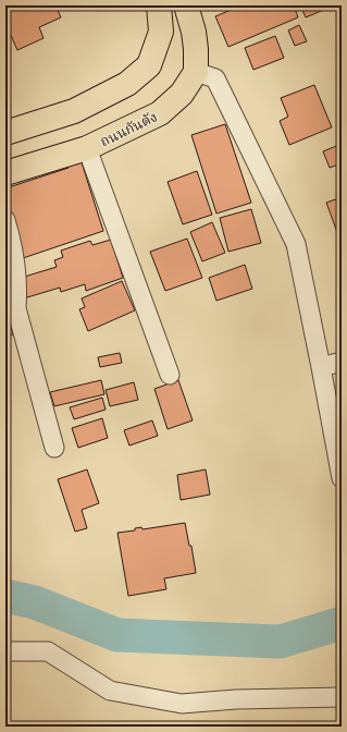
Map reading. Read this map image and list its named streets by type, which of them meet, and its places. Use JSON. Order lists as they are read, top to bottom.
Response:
{
  "streets": {
    "main road": ["ถนนกันตัง"]
  }
}
